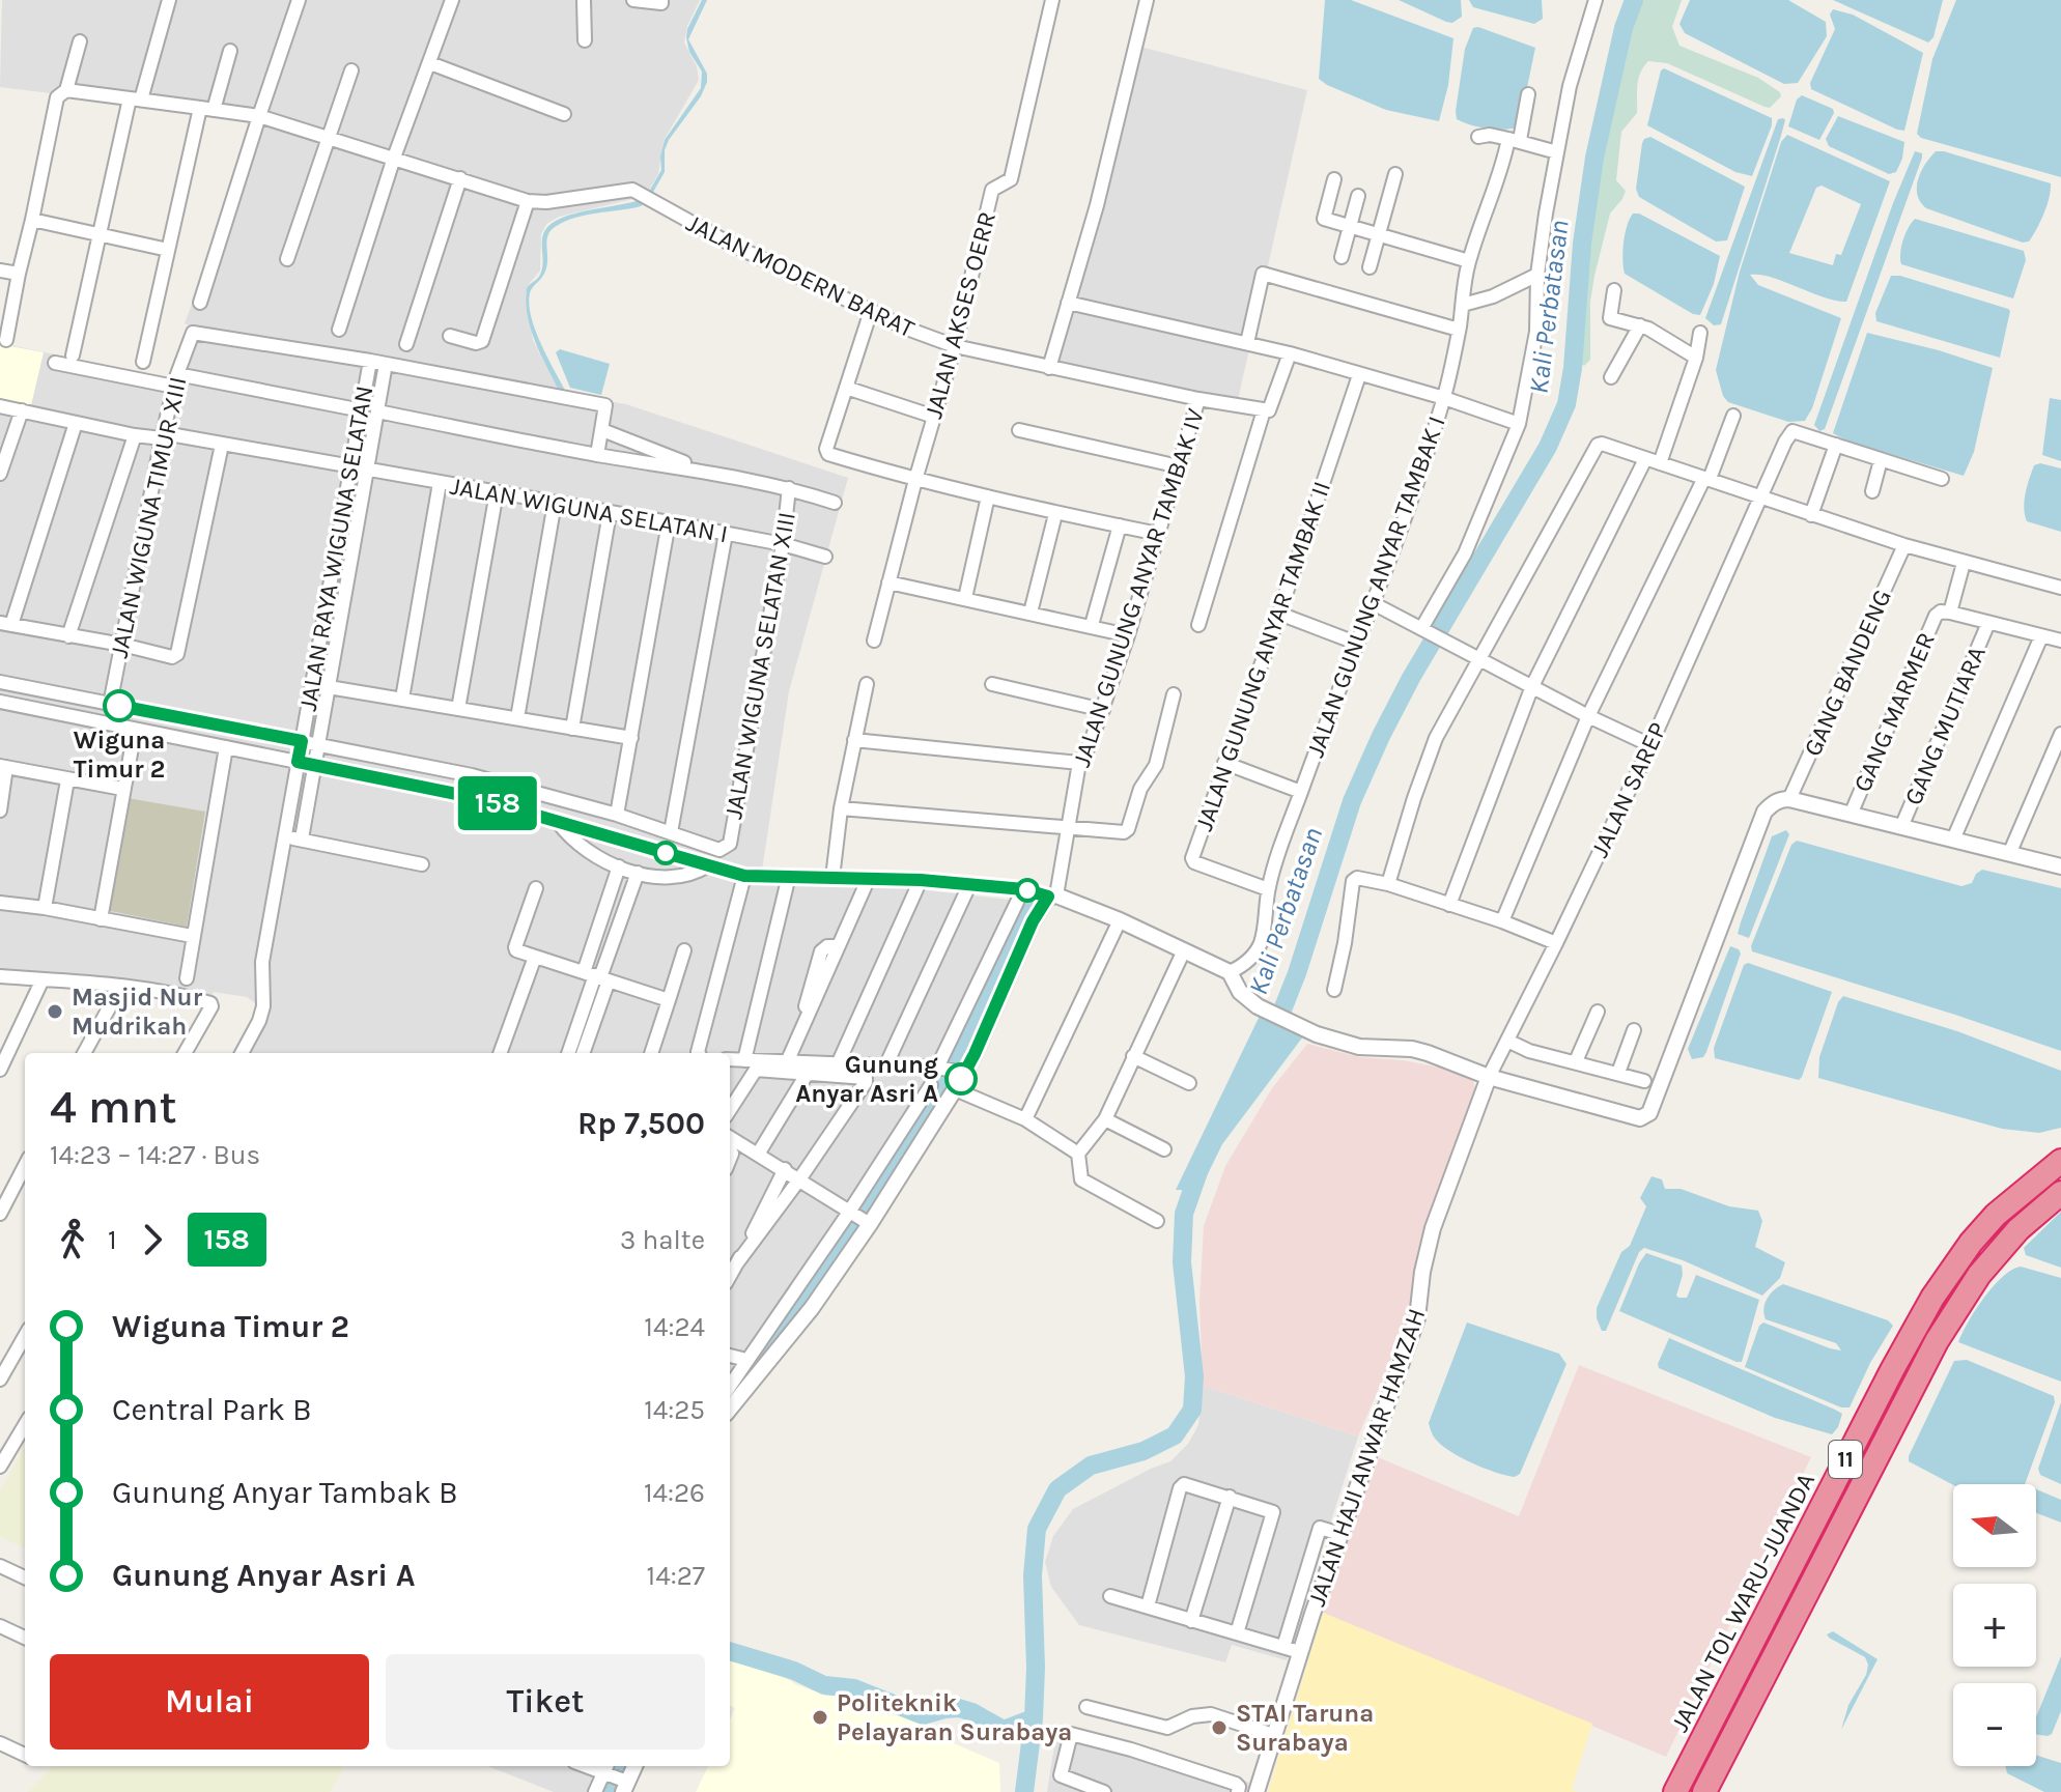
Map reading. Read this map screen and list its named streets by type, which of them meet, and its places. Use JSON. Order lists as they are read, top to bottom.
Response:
{
  "streets": {
    "highway": ["11", "JALAN TOL WARU–JUANDA"],
    "street": [
      "JALAN MODERN BARAT",
      "JALAN AKSES OERR",
      "JALAN WIGUNA SELATAN I",
      "JALAN WIGUNA TIMUR XIII",
      "JALAN RAYA WIGUNA SELATAN",
      "JALAN GUNUNG ANYAR TAMBAK I",
      "JALAN GUNUNG ANYAR TAMBAK IV",
      "JALAN GUNUNG ANYAR TAMBAK II",
      "JALAN WIGUNA SELATAN XIII",
      "GANG BANDENG",
      "GANG MARMER",
      "GANG MUTIARA",
      "JALAN SAREP",
      "JALAN HAJI ANWAR HAMZAH"
    ]
  },
  "crossings": [
    ["JALAN MODERN BARAT", "JALAN AKSES OERR"],
    ["JALAN MODERN BARAT", "JALAN GUNUNG ANYAR TAMBAK IV"],
    ["JALAN WIGUNA SELATAN I", "JALAN WIGUNA TIMUR XIII"],
    ["JALAN WIGUNA SELATAN I", "JALAN RAYA WIGUNA SELATAN"],
    ["JALAN WIGUNA SELATAN I", "JALAN WIGUNA SELATAN XIII"],
    ["JALAN WIGUNA TIMUR XIII", "JALAN RAYA WIGUNA SELATAN"],
    ["JALAN GUNUNG ANYAR TAMBAK I", "JALAN GUNUNG ANYAR TAMBAK II"],
    ["GANG MARMER", "GANG MUTIARA"],
    ["JALAN SAREP", "JALAN HAJI ANWAR HAMZAH"]
  ],
  "water": ["Kali Perbatasan"],
  "places": [
    "Wiguna Timur 2",
    "Masjid Nur Mudrikah",
    "Gunung Anyar Asri A",
    "Politeknik Pelayaran Surabaya",
    "STAI Taruna Surabaya"
  ],
  "lines": ["bus line 158"],
  "north": "left",
  "page": {
    "on_map": "158",
    "heading": ["4 mnt", "14:23 – 14:27 · Bus", "Rp 7,500"],
    "legs": ["1", "158", "3 halte"],
    "list": [
      {
        "name": "Wiguna Timur 2",
        "value": "14:24"
      },
      {
        "name": "Central Park B",
        "value": "14:25"
      },
      {
        "name": "Gunung Anyar Tambak B",
        "value": "14:26"
      },
      {
        "name": "Gunung Anyar Asri A",
        "value": "14:27"
      }
    ],
    "map_buttons": ["+", "−"],
    "buttons": ["Mulai", "Tiket"]
  }
}
